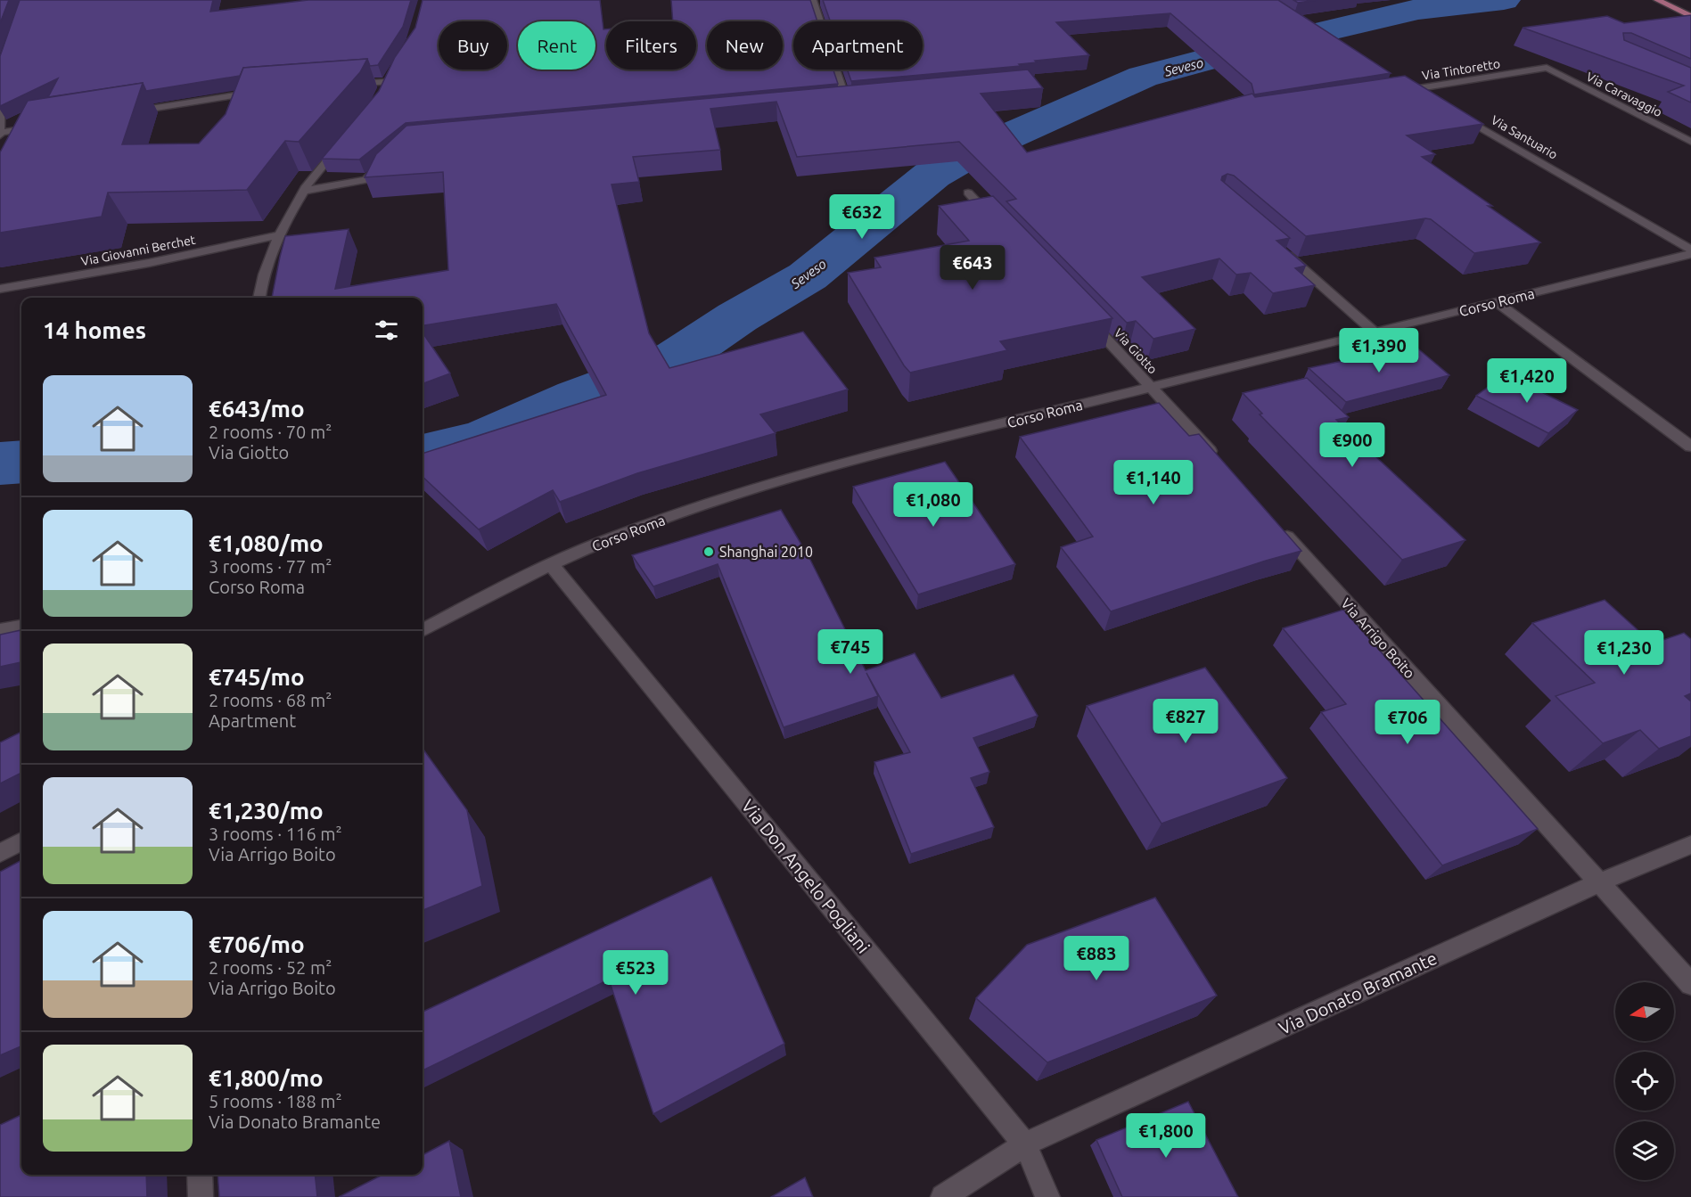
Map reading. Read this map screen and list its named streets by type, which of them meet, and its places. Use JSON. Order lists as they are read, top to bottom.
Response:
{
  "streets": {
    "street": [
      "Via Tintoretto",
      "Via Caravaggio",
      "Via Santuario",
      "Via Giovanni Berchet",
      "Corso Roma",
      "Via Giotto",
      "Via Arrigo Boito",
      "Via Don Angelo Pogliani",
      "Via Donato Bramante"
    ]
  },
  "crossings": [
    ["Via Tintoretto", "Via Caravaggio"],
    ["Corso Roma", "Via Giotto"],
    ["Corso Roma", "Via Don Angelo Pogliani"],
    ["Via Arrigo Boito", "Via Donato Bramante"],
    ["Via Don Angelo Pogliani", "Via Donato Bramante"]
  ],
  "water": ["Seveso"],
  "places": ["Shanghai 2010"],
  "north": "left",
  "page": {
    "chip": [
      "Buy",
      "Rent",
      "Filters",
      "New",
      "Apartment"
    ],
    "price": [
      "€632",
      "€643",
      "€1,390",
      "€1,420",
      "€900",
      "€1,140",
      "€1,080",
      "€745",
      "€1,230",
      "€827",
      "€706",
      "€883",
      "€523",
      "€1,800"
    ],
    "heading": "14 homes",
    "list": [
      {
        "name": "€643/mo",
        "note": "2 rooms · 70 m² · Via Giotto"
      },
      {
        "name": "€1,080/mo",
        "note": "3 rooms · 77 m² · Corso Roma"
      },
      {
        "name": "€745/mo",
        "note": "2 rooms · 68 m² · Apartment"
      },
      {
        "name": "€1,230/mo",
        "note": "3 rooms · 116 m² · Via Arrigo Boito"
      },
      {
        "name": "€706/mo",
        "note": "2 rooms · 52 m² · Via Arrigo Boito"
      },
      {
        "name": "€1,800/mo",
        "note": "5 rooms · 188 m² · Via Donato Bramante"
      }
    ]
  }
}
